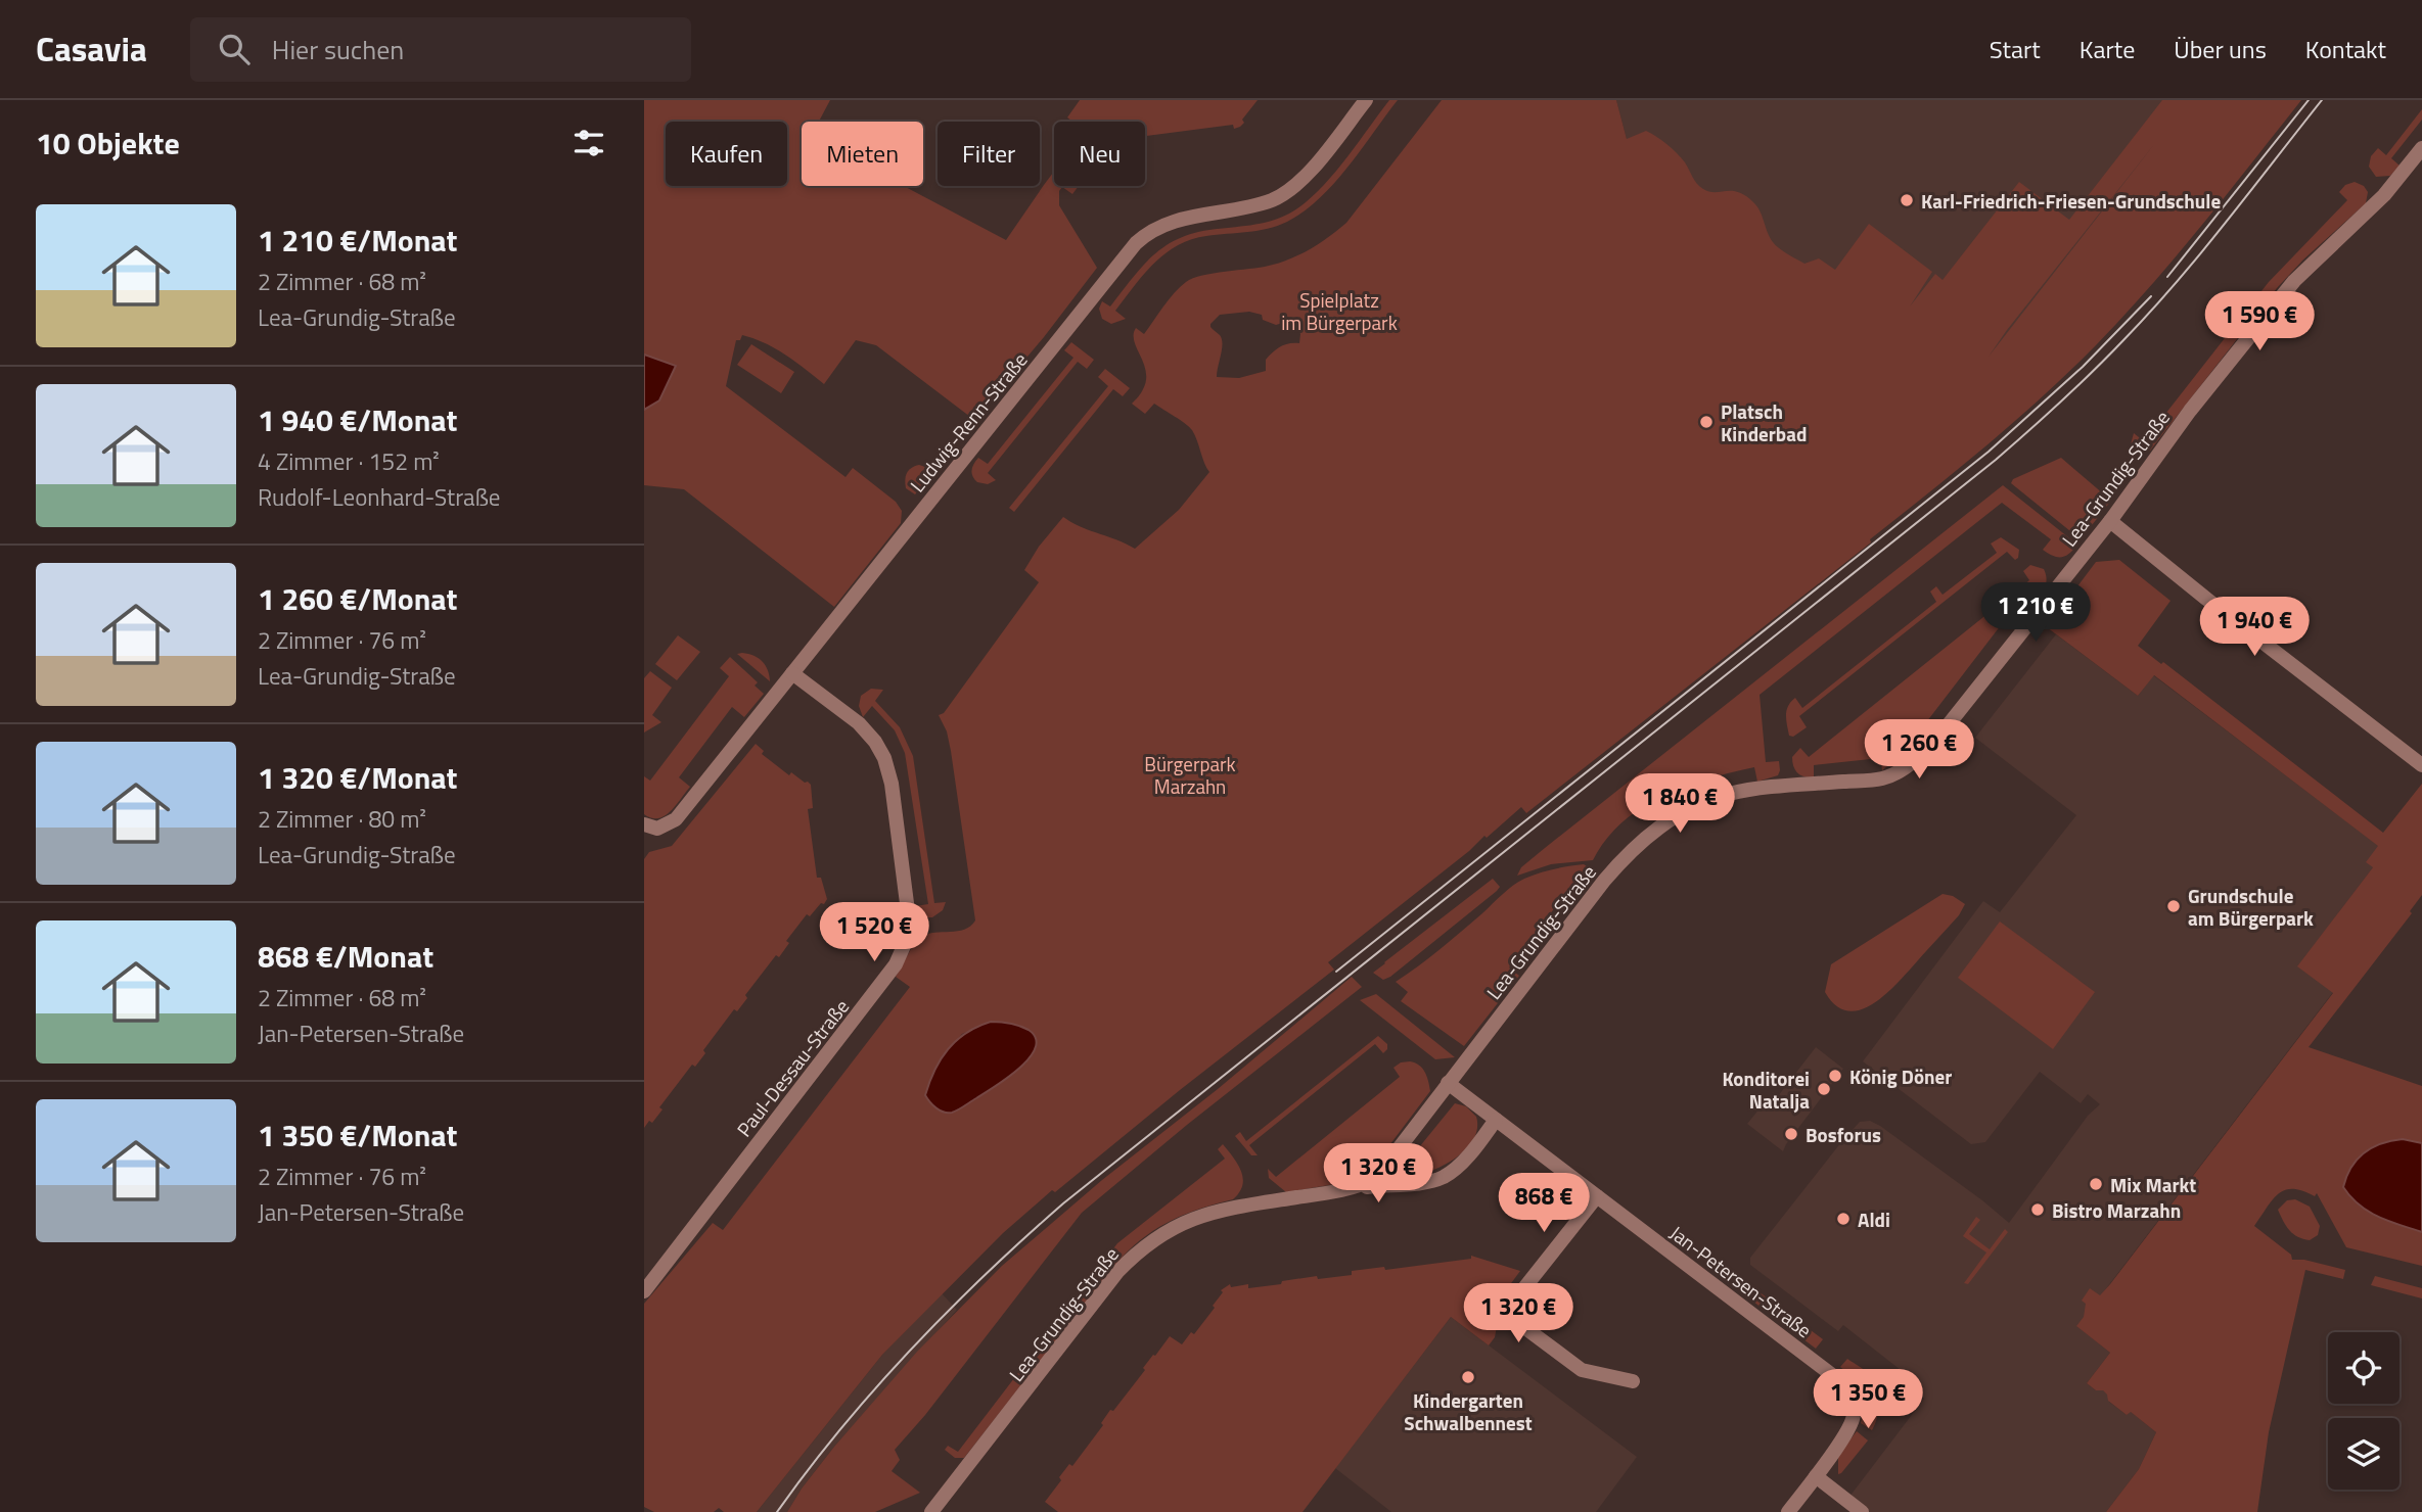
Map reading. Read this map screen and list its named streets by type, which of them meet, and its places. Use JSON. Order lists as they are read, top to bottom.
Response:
{
  "streets": {
    "street": [
      "Ludwig-Renn-Straße",
      "Lea-Grundig-Straße",
      "Paul-Dessau-Straße",
      "Jan-Petersen-Straße"
    ]
  },
  "crossings": [
    ["Ludwig-Renn-Straße", "Paul-Dessau-Straße"],
    ["Lea-Grundig-Straße", "Jan-Petersen-Straße"]
  ],
  "parks": ["Spielplatz im Bürgerpark", "Bürgerpark Marzahn"],
  "places": [
    "Karl-Friedrich-Friesen-Grundschule",
    "Platsch Kinderbad",
    "Grundschule am Bürgerpark",
    "König Döner",
    "Konditorei Natalja",
    "Bosforus",
    "Mix Markt",
    "Bistro Marzahn",
    "Aldi",
    "Kindergarten Schwalbennest"
  ],
  "page": {
    "header": "Casavia",
    "search": "Hier suchen",
    "nav": [
      "Start",
      "Karte",
      "Über uns",
      "Kontakt"
    ],
    "heading": "10 Objekte",
    "chip": [
      "Kaufen",
      "Mieten",
      "Filter",
      "Neu"
    ],
    "list": [
      {
        "name": "1 210 €/Monat",
        "note": "2 Zimmer · 68 m² · Lea-Grundig-Straße"
      },
      {
        "name": "1 940 €/Monat",
        "note": "4 Zimmer · 152 m² · Rudolf-Leonhard-Straße"
      },
      {
        "name": "1 260 €/Monat",
        "note": "2 Zimmer · 76 m² · Lea-Grundig-Straße"
      },
      {
        "name": "1 320 €/Monat",
        "note": "2 Zimmer · 80 m² · Lea-Grundig-Straße"
      },
      {
        "name": "868 €/Monat",
        "note": "2 Zimmer · 68 m² · Jan-Petersen-Straße"
      },
      {
        "name": "1 350 €/Monat",
        "note": "2 Zimmer · 76 m² · Jan-Petersen-Straße"
      }
    ],
    "price": [
      "1 590 €",
      "1 210 €",
      "1 940 €",
      "1 260 €",
      "1 840 €",
      "1 520 €",
      "1 320 €",
      "868 €",
      "1 320 €",
      "1 350 €"
    ]
  }
}
